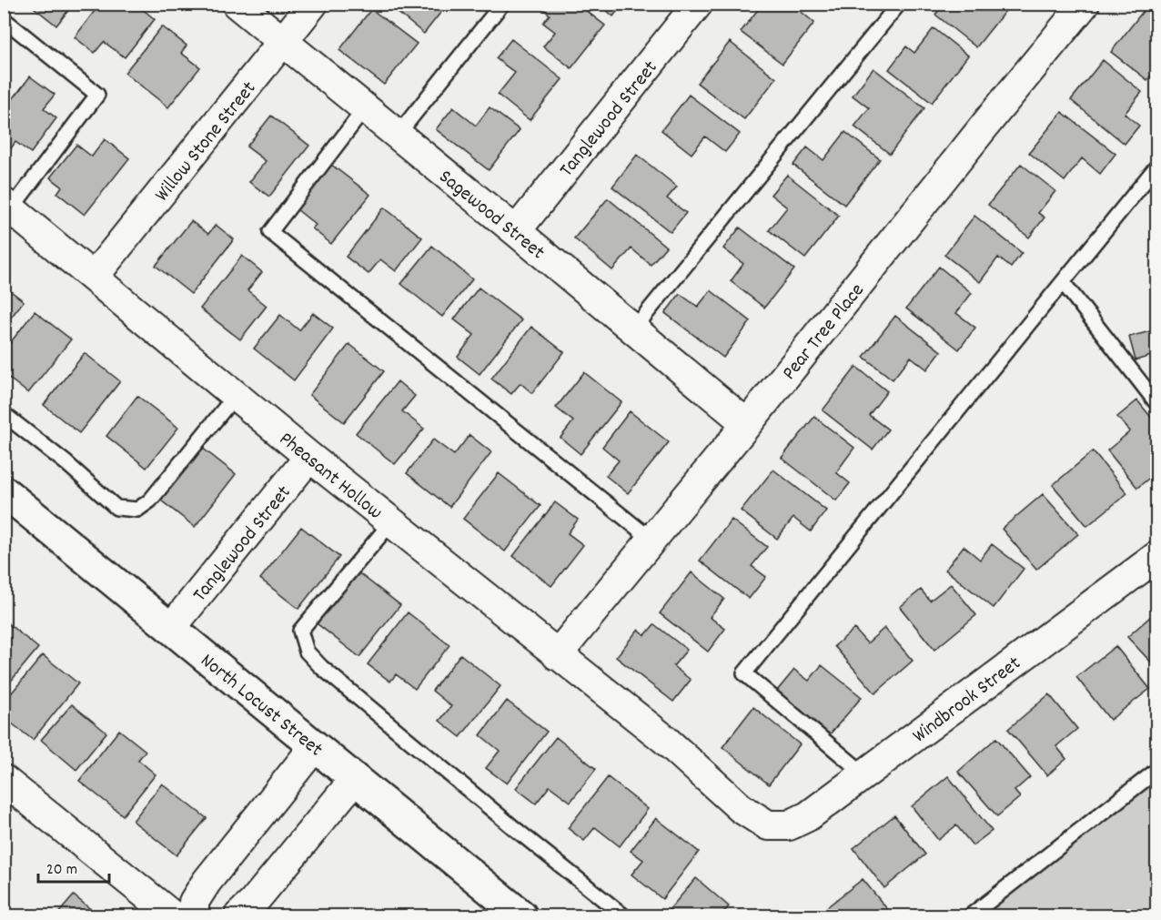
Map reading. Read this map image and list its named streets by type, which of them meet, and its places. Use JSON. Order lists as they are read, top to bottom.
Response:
{
  "streets": {
    "main road": ["North Locust Street"],
    "street": [
      "Tanglewood Street",
      "Willow Stone Street",
      "Sagewood Street",
      "Pear Tree Place",
      "Pheasant Hollow",
      "Windbrook Street"
    ]
  },
  "crossings": [
    ["Tanglewood Street", "Sagewood Street"],
    ["Tanglewood Street", "Pheasant Hollow"],
    ["Tanglewood Street", "North Locust Street"],
    ["Willow Stone Street", "Sagewood Street"],
    ["Willow Stone Street", "Pheasant Hollow"],
    ["Sagewood Street", "Pear Tree Place"],
    ["Pear Tree Place", "Pheasant Hollow"],
    ["Pheasant Hollow", "Windbrook Street"]
  ],
  "scale_bar": "20 m"
}
